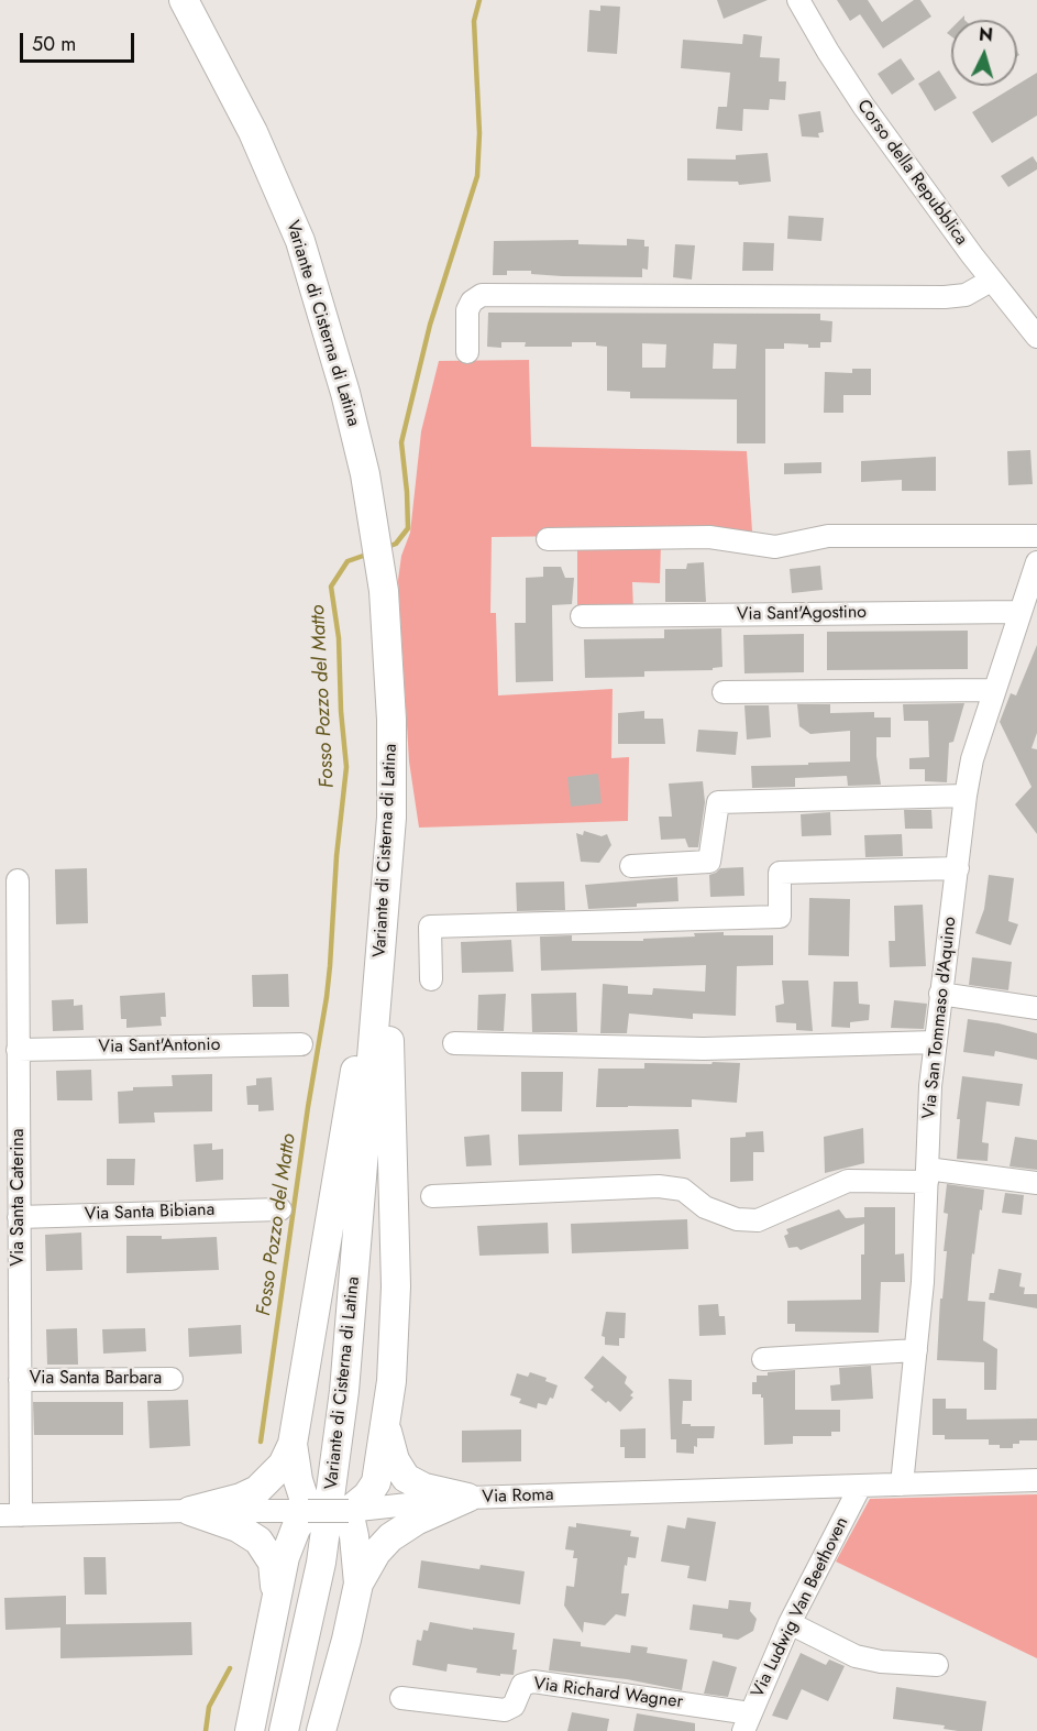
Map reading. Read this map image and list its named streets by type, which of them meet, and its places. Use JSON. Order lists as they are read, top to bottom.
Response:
{
  "streets": {
    "main road": ["Variante di Cisterna di Latina"],
    "street": [
      "Corso della Repubblica",
      "Via Sant'Agostino",
      "Via San Tommaso d'Aquino",
      "Via Sant'Antonio",
      "Via Santa Caterina",
      "Via Santa Bibiana",
      "Via Santa Barbara",
      "Via Roma",
      "Via Ludwig Van Beethoven",
      "Via Richard Wagner"
    ]
  },
  "crossings": [
    ["Via Sant'Agostino", "Via San Tommaso d'Aquino"],
    ["Via San Tommaso d'Aquino", "Via Roma"],
    ["Via Sant'Antonio", "Via Santa Caterina"],
    ["Via Santa Caterina", "Via Santa Bibiana"],
    ["Via Santa Caterina", "Via Santa Barbara"],
    ["Via Santa Caterina", "Via Roma"],
    ["Via Roma", "Via Ludwig Van Beethoven"],
    ["Via Ludwig Van Beethoven", "Via Richard Wagner"]
  ],
  "water": ["Fosso Pozzo del Matto"],
  "scale_bar": "50 m",
  "north": "top"
}
